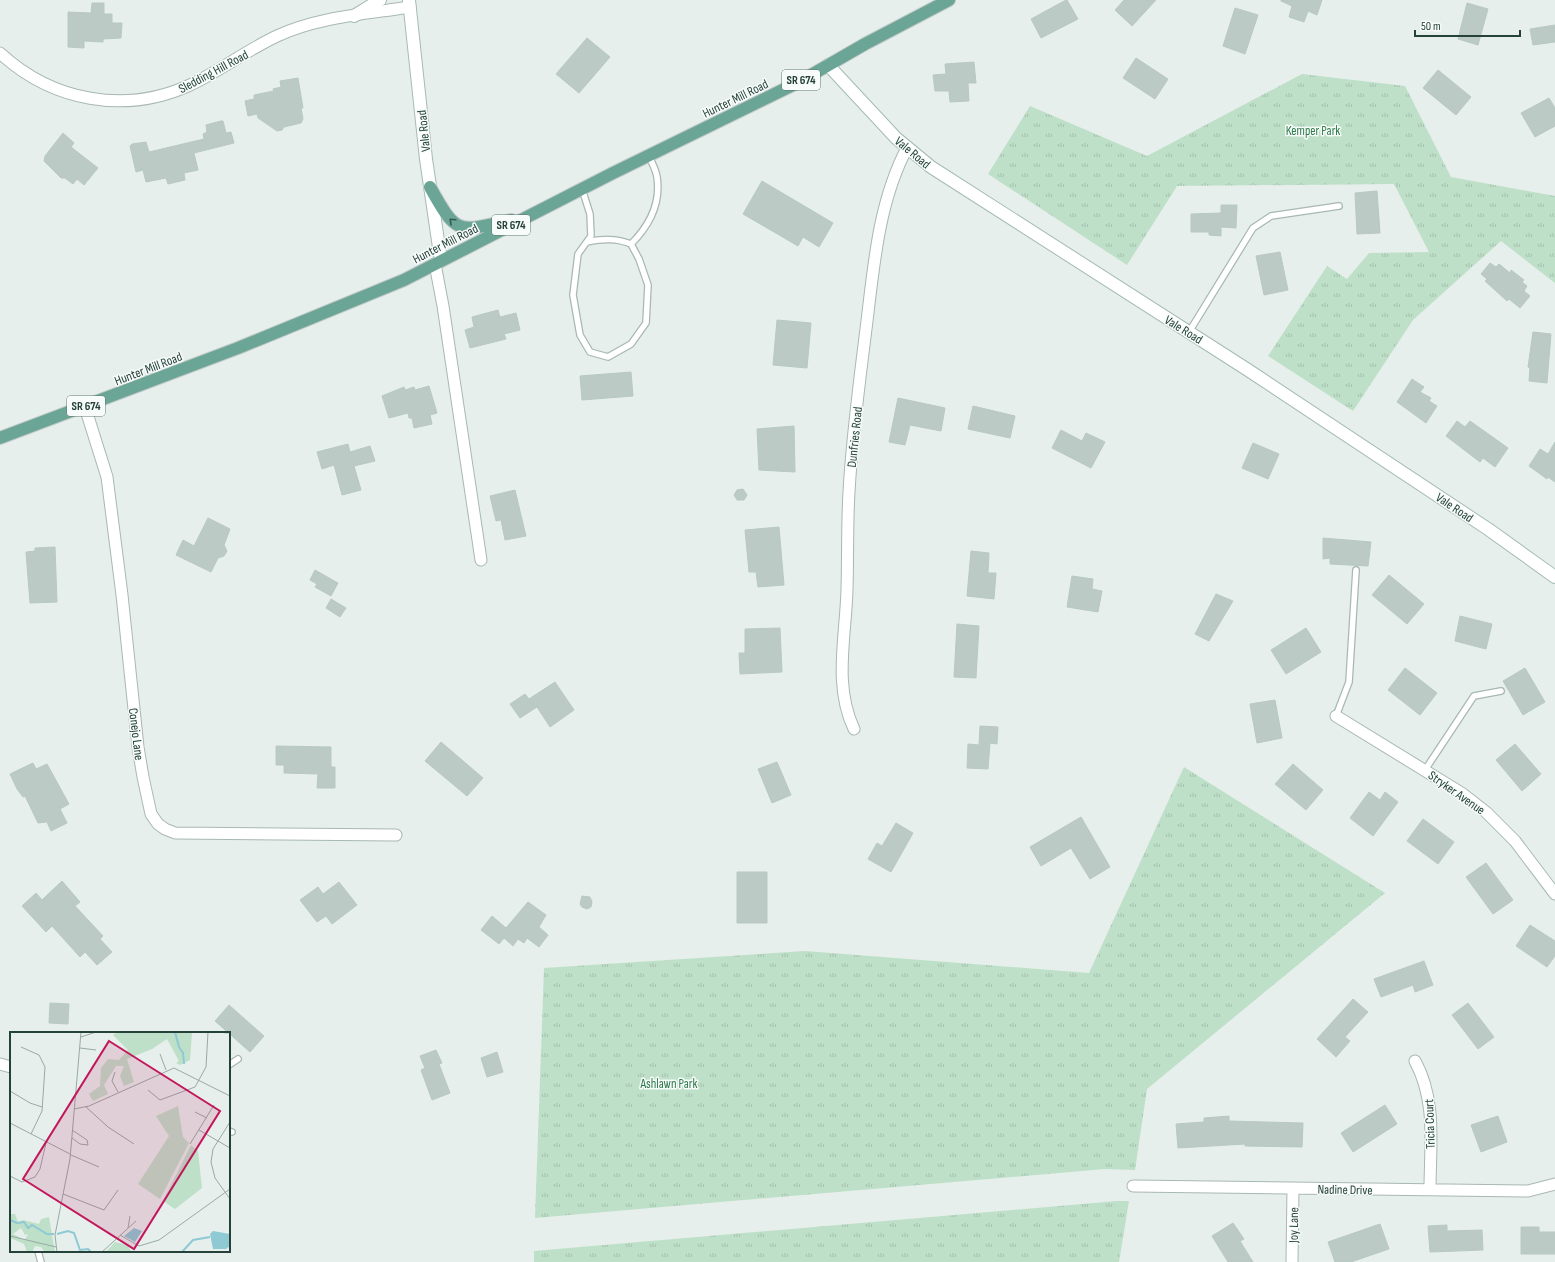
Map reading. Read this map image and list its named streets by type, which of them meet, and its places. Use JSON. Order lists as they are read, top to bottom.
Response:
{
  "streets": {
    "main road": ["SR 674", "Hunter Mill Road", "Vale Road"],
    "street": [
      "Sledding Hill Road",
      "Dunfries Road",
      "Conejo Lane",
      "Stryker Avenue",
      "Tricia Court",
      "Nadine Drive",
      "Joy Lane"
    ]
  },
  "crossings": [
    ["Sledding Hill Road", "Vale Road"],
    ["Hunter Mill Road", "Vale Road"],
    ["Hunter Mill Road", "Conejo Lane"],
    ["Vale Road", "Dunfries Road"],
    ["Tricia Court", "Nadine Drive"],
    ["Nadine Drive", "Joy Lane"]
  ],
  "parks": ["Kemper Park", "Ashlawn Park"],
  "scale_bar": "50 m"
}
